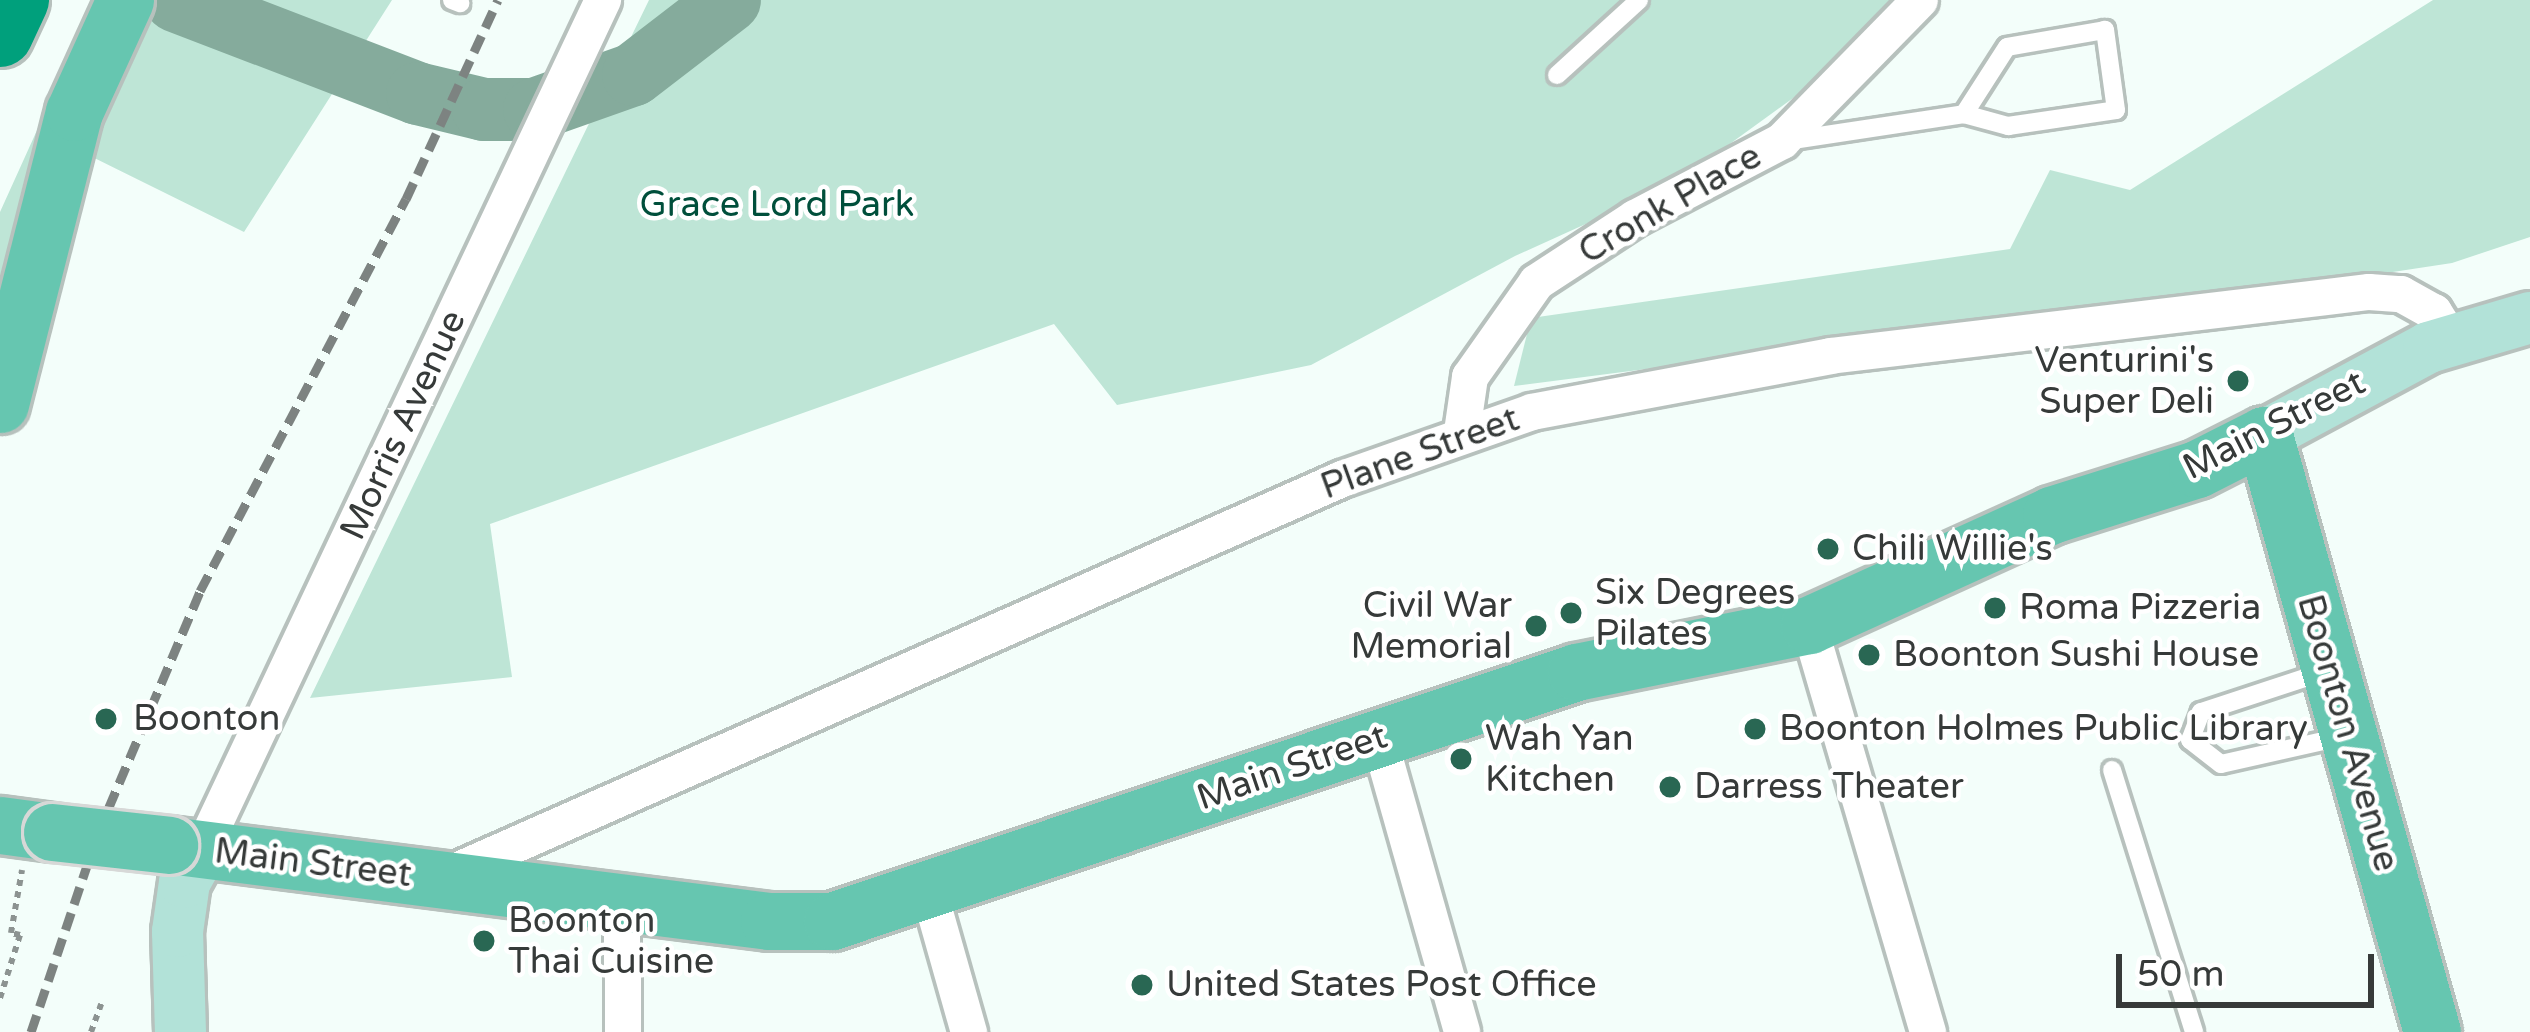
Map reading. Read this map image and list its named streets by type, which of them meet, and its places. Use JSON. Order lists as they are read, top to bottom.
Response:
{
  "streets": {
    "main road": ["Main Street", "Boonton Avenue"],
    "street": ["Cronk Place", "Morris Avenue", "Plane Street"]
  },
  "crossings": [
    ["Cronk Place", "Plane Street"],
    ["Morris Avenue", "Main Street"],
    ["Main Street", "Plane Street"],
    ["Main Street", "Boonton Avenue"]
  ],
  "parks": ["Grace Lord Park"],
  "places": [
    "Venturini's Super Deli",
    "Chili Willie's",
    "Roma Pizzeria",
    "Six Degrees Pilates",
    "Civil War Memorial",
    "Boonton Sushi House",
    "Boonton",
    "Boonton Holmes Public Library",
    "Wah Yan Kitchen",
    "Darress Theater",
    "Boonton Thai Cuisine",
    "United States Post Office"
  ],
  "scale_bar": "50 m"
}
